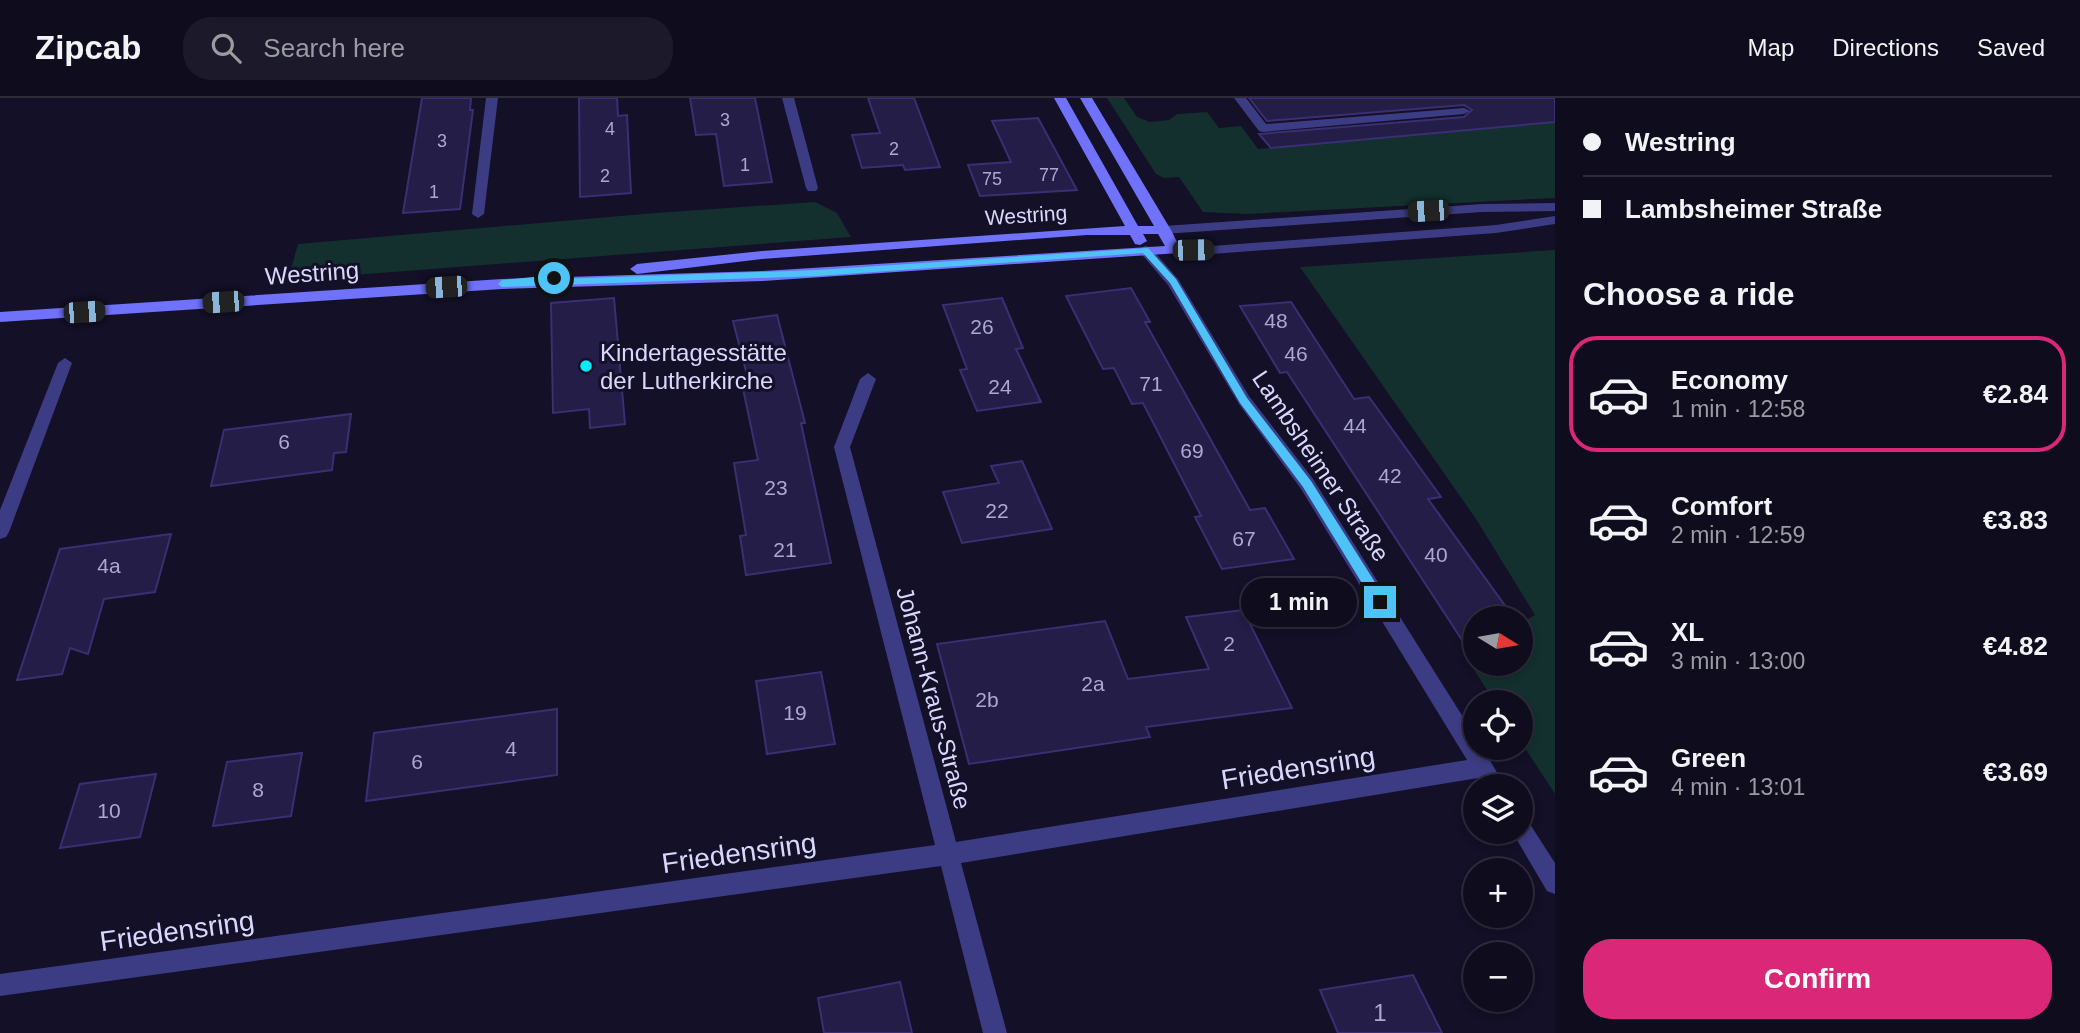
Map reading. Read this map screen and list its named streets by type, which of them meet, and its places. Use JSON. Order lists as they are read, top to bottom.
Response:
{
  "streets": {
    "main road": ["Westring", "Lambsheimer Straße"],
    "street": ["Johann-Kraus-Straße", "Friedensring"]
  },
  "crossings": [
    ["Westring", "Lambsheimer Straße"],
    ["Johann-Kraus-Straße", "Friedensring"]
  ],
  "places": ["Kindertagesstätte der Lutherkirche"],
  "house_numbers": [
    "3",
    "4",
    "3",
    "2",
    "1",
    "77",
    "2",
    "75",
    "1",
    "48",
    "26",
    "46",
    "71",
    "24",
    "44",
    "6",
    "69",
    "42",
    "23",
    "22",
    "67",
    "21",
    "40",
    "4a",
    "2",
    "2a",
    "2b",
    "19",
    "4",
    "6",
    "8",
    "10",
    "1"
  ],
  "north": "right",
  "page": {
    "header": "Zipcab",
    "search": "Search here",
    "nav": ["Map", "Directions", "Saved"],
    "banner": ["Westring", "Lambsheimer Straße"],
    "heading": "Choose a ride",
    "list": [
      {
        "name": "Economy",
        "note": "1 min · 12:58",
        "value": "€2.84"
      },
      {
        "name": "Comfort",
        "note": "2 min · 12:59",
        "value": "€3.83"
      },
      {
        "name": "XL",
        "note": "3 min · 13:00",
        "value": "€4.82"
      },
      {
        "name": "Green",
        "note": "4 min · 13:01",
        "value": "€3.69"
      }
    ],
    "bubble": "1 min",
    "map_buttons": ["+", "−"],
    "buttons": "Confirm"
  }
}
